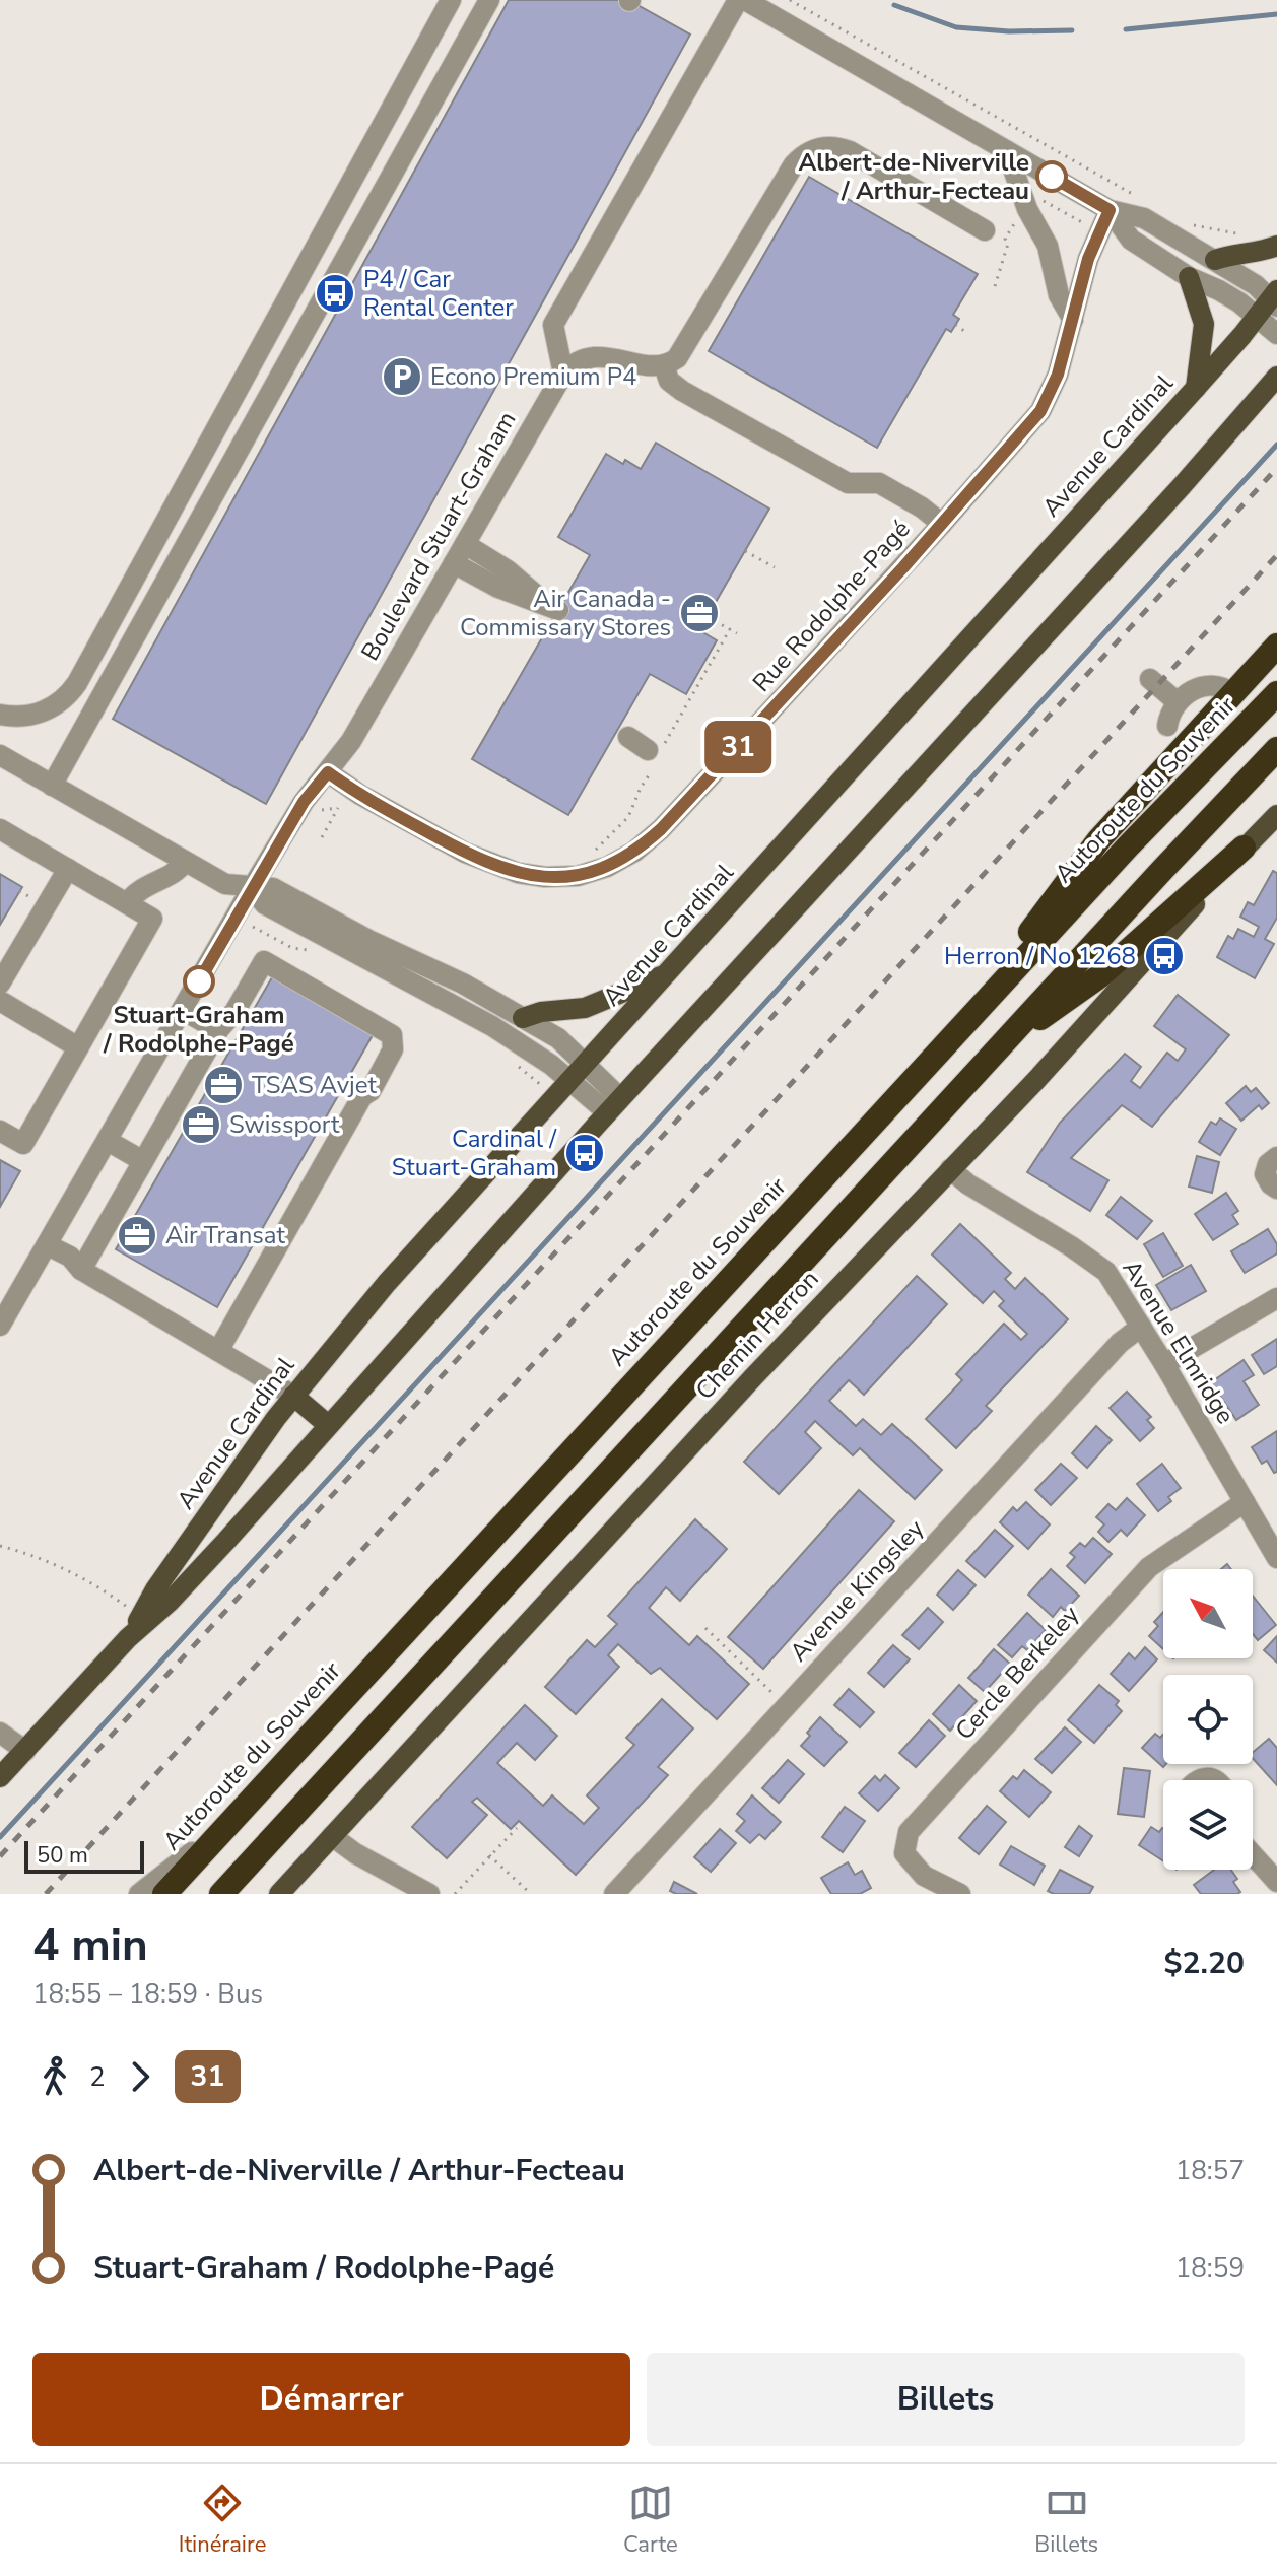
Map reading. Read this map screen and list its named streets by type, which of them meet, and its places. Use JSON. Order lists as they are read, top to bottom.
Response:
{
  "streets": {
    "highway": ["Autoroute du Souvenir"],
    "main road": ["Avenue Cardinal", "Chemin Herron"],
    "street": [
      "Boulevard Stuart-Graham",
      "Rue Rodolphe-Pagé",
      "Avenue Elmridge",
      "Avenue Kingsley",
      "Cercle Berkeley"
    ]
  },
  "crossings": [
    ["Boulevard Stuart-Graham", "Rue Rodolphe-Pagé"],
    ["Chemin Herron", "Avenue Elmridge"],
    ["Avenue Elmridge", "Avenue Kingsley"],
    ["Avenue Elmridge", "Cercle Berkeley"]
  ],
  "places": {
    "other": ["Albert-de-Niverville / Arthur-Fecteau", "Stuart-Graham / Rodolphe-Pagé"],
    "bus stop": ["P4 / Car Rental Center", "Herron / No 1268", "Cardinal / Stuart-Graham"],
    "parking": ["Econo Premium P4"],
    "office": [
      "Air Canada - Commissary Stores",
      "TSAS Avjet",
      "Swissport",
      "Air Transat"
    ]
  },
  "lines": ["bus line 31"],
  "scale_bar": "50 m",
  "north": "top left",
  "page": {
    "on_map": "31",
    "scale": "50 m",
    "heading": ["4 min", "18:55 – 18:59 · Bus", "$2.20"],
    "legs": ["2", "31"],
    "list": [
      {
        "name": "Albert-de-Niverville / Arthur-Fecteau",
        "value": "18:57"
      },
      {
        "name": "Stuart-Graham / Rodolphe-Pagé",
        "value": "18:59"
      }
    ],
    "buttons": ["Démarrer", "Billets"],
    "tabs": ["Itinéraire", "Carte", "Billets"]
  }
}
